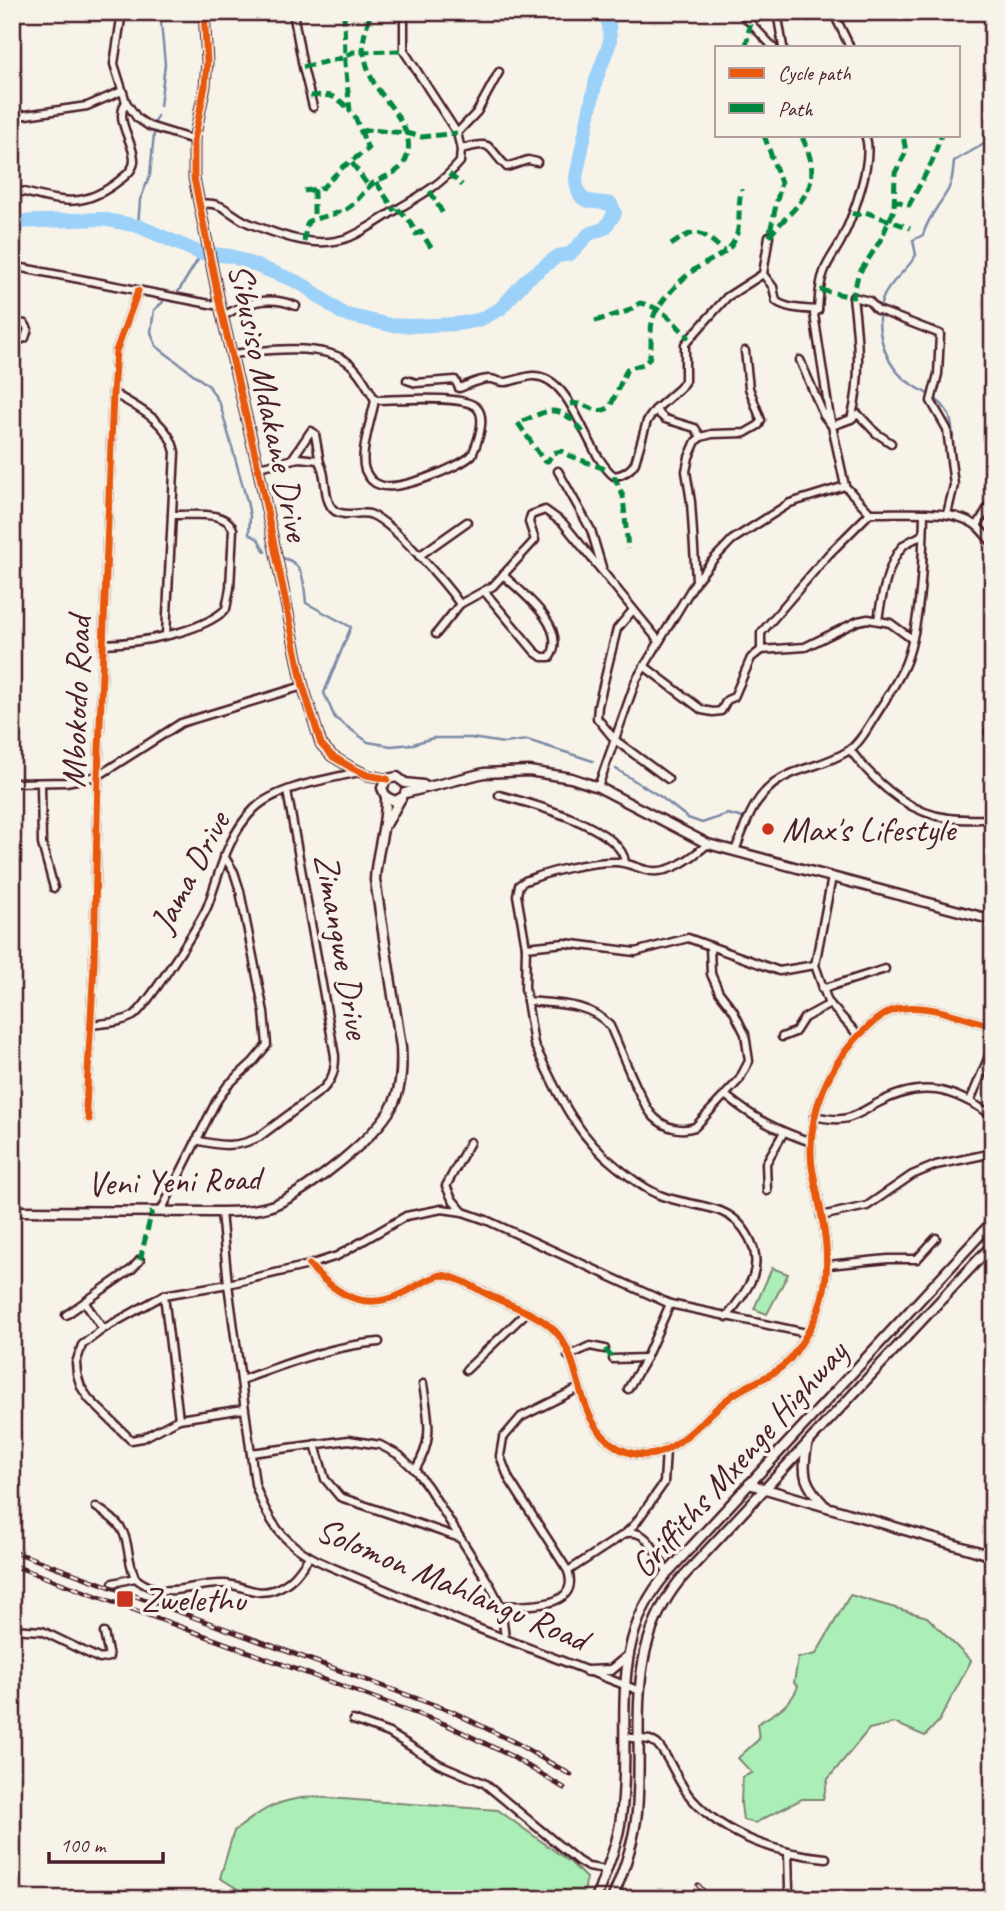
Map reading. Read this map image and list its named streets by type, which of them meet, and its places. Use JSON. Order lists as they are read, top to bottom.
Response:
{
  "streets": {
    "street": [
      "Sibusiso Mdakane Drive",
      "Mbokodo Road",
      "Jama Drive",
      "Zimangwe Drive",
      "Veni Yeni Road",
      "Griffiths Mxenge Highway",
      "Solomon Mahlangu Road"
    ]
  },
  "crossings": [
    ["Sibusiso Mdakane Drive", "Jama Drive"],
    ["Sibusiso Mdakane Drive", "Veni Yeni Road"],
    ["Mbokodo Road", "Jama Drive"],
    ["Jama Drive", "Zimangwe Drive"],
    ["Veni Yeni Road", "Solomon Mahlangu Road"],
    ["Griffiths Mxenge Highway", "Solomon Mahlangu Road"]
  ],
  "places": {
    "other": ["Max's Lifestyle"],
    "transit": ["Zwelethu"]
  },
  "legend": ["Cycle path", "Path"],
  "scale_bar": "100 m"
}
